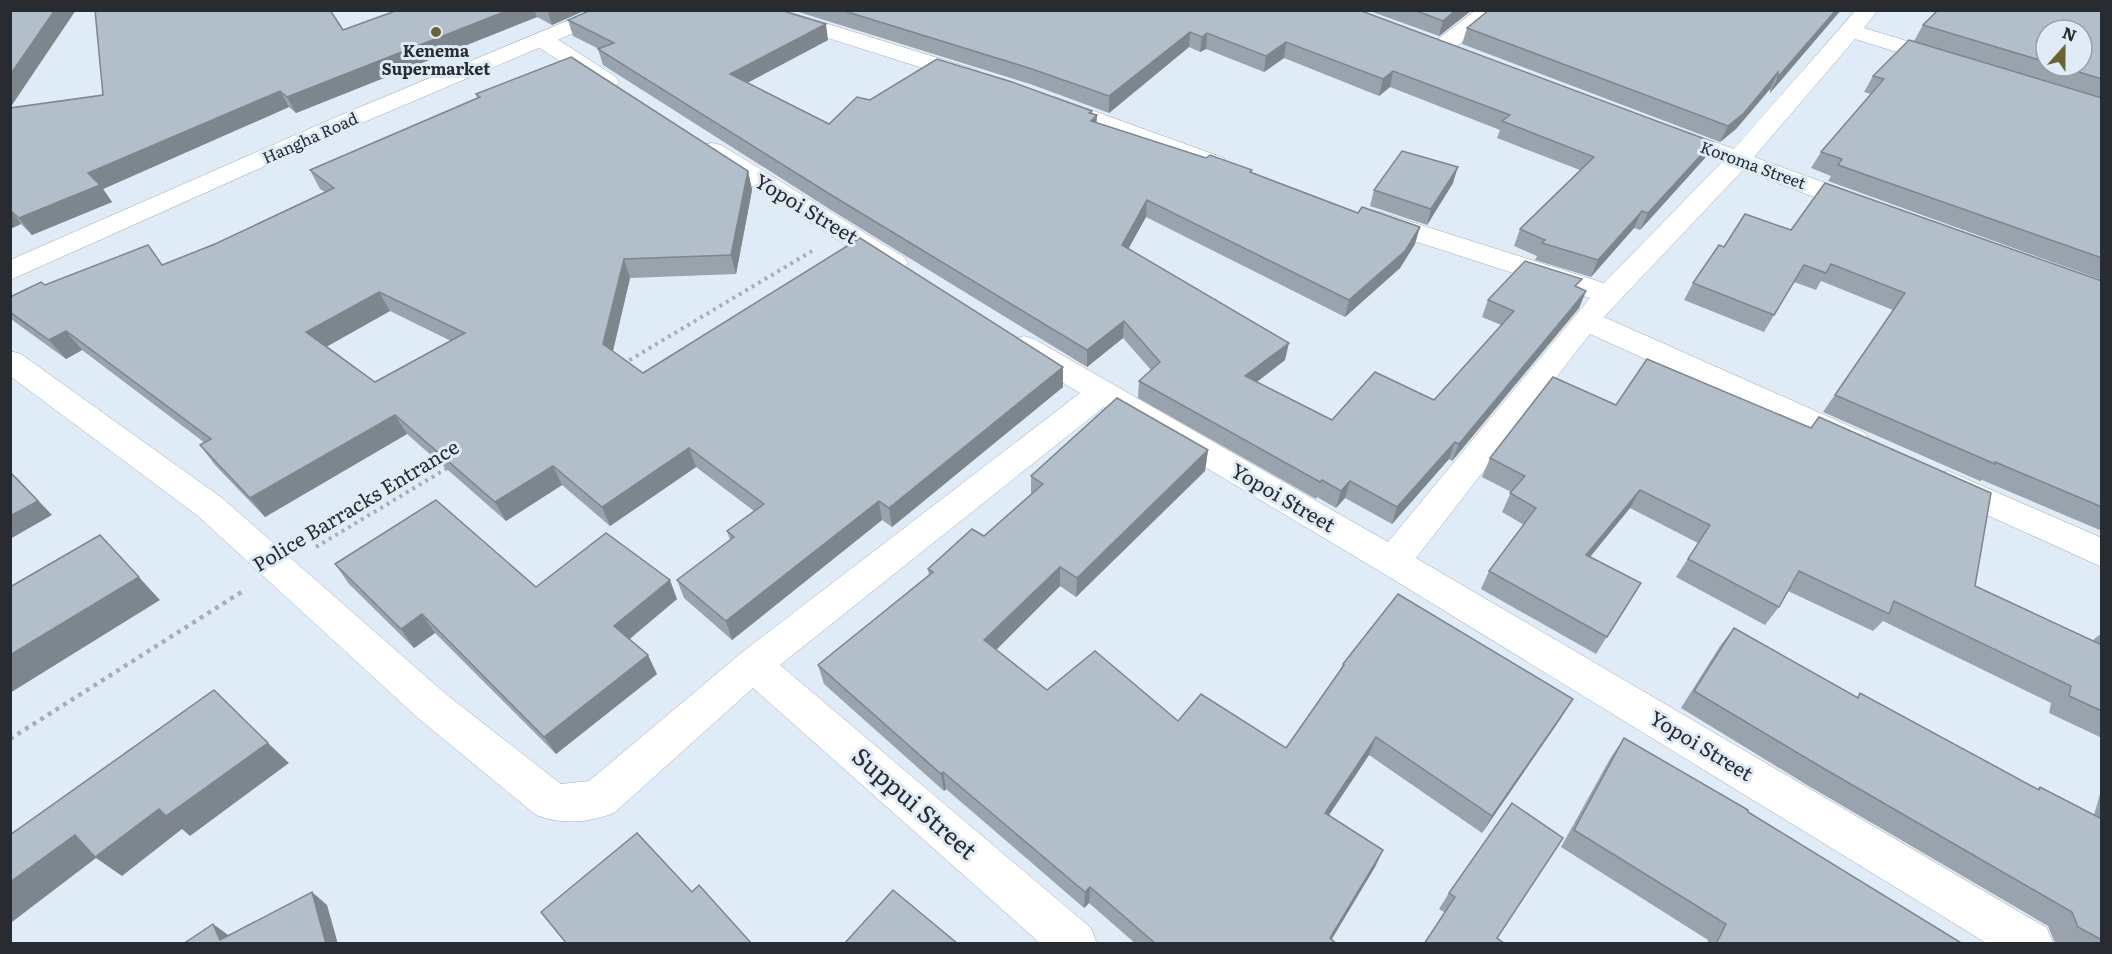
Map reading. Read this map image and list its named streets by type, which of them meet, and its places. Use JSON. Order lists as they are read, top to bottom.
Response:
{
  "streets": {
    "main road": [
      "Hangha Road",
      "Koroma Street",
      "Yopoi Street",
      "Suppui Street"
    ],
    "path": ["Police Barracks Entrance"]
  },
  "places": ["Kenema Supermarket"],
  "north": "top"
}
